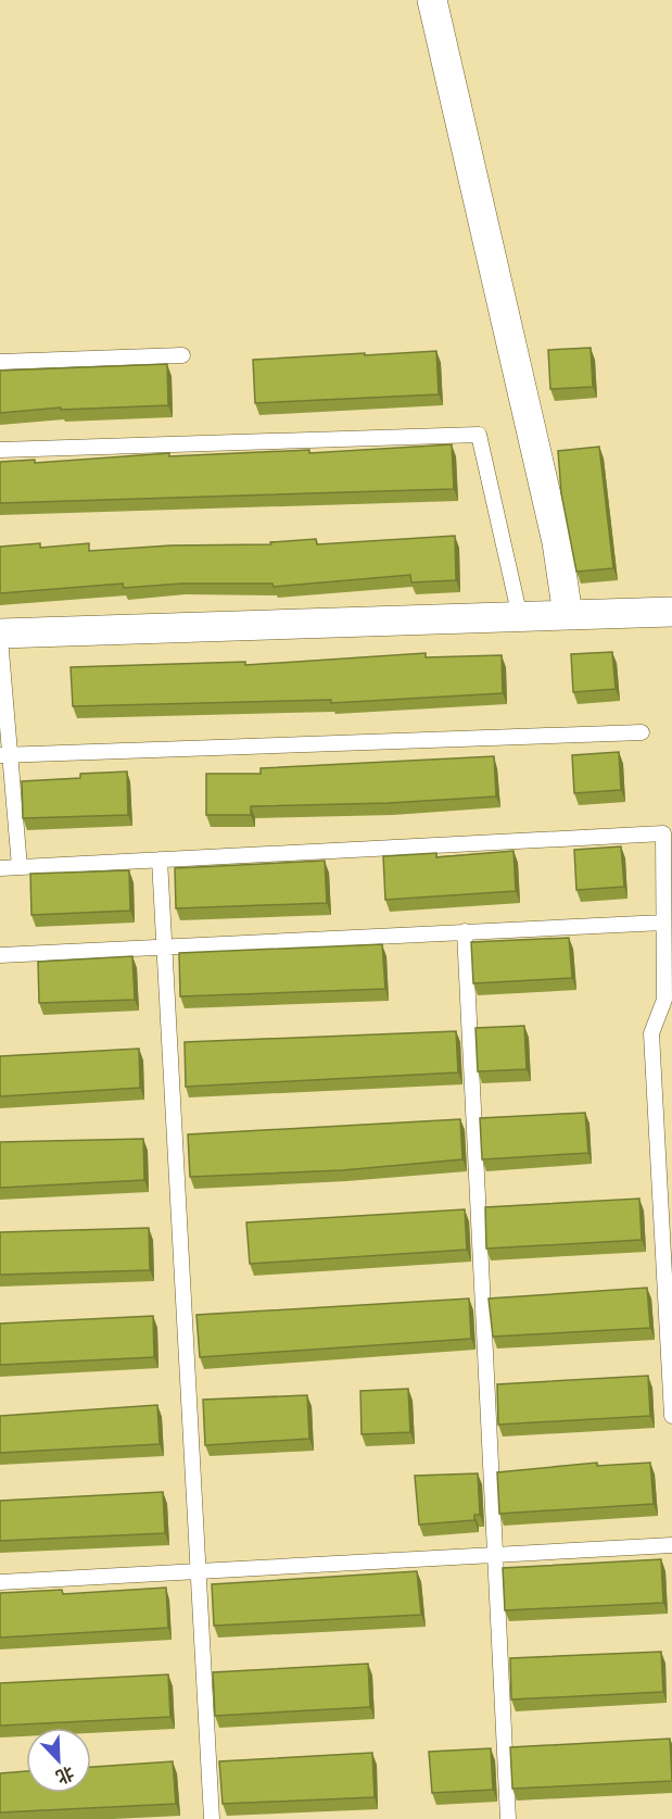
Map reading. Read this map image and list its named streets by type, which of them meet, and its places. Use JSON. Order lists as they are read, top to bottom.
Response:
{
  "north": "bottom right"
}
